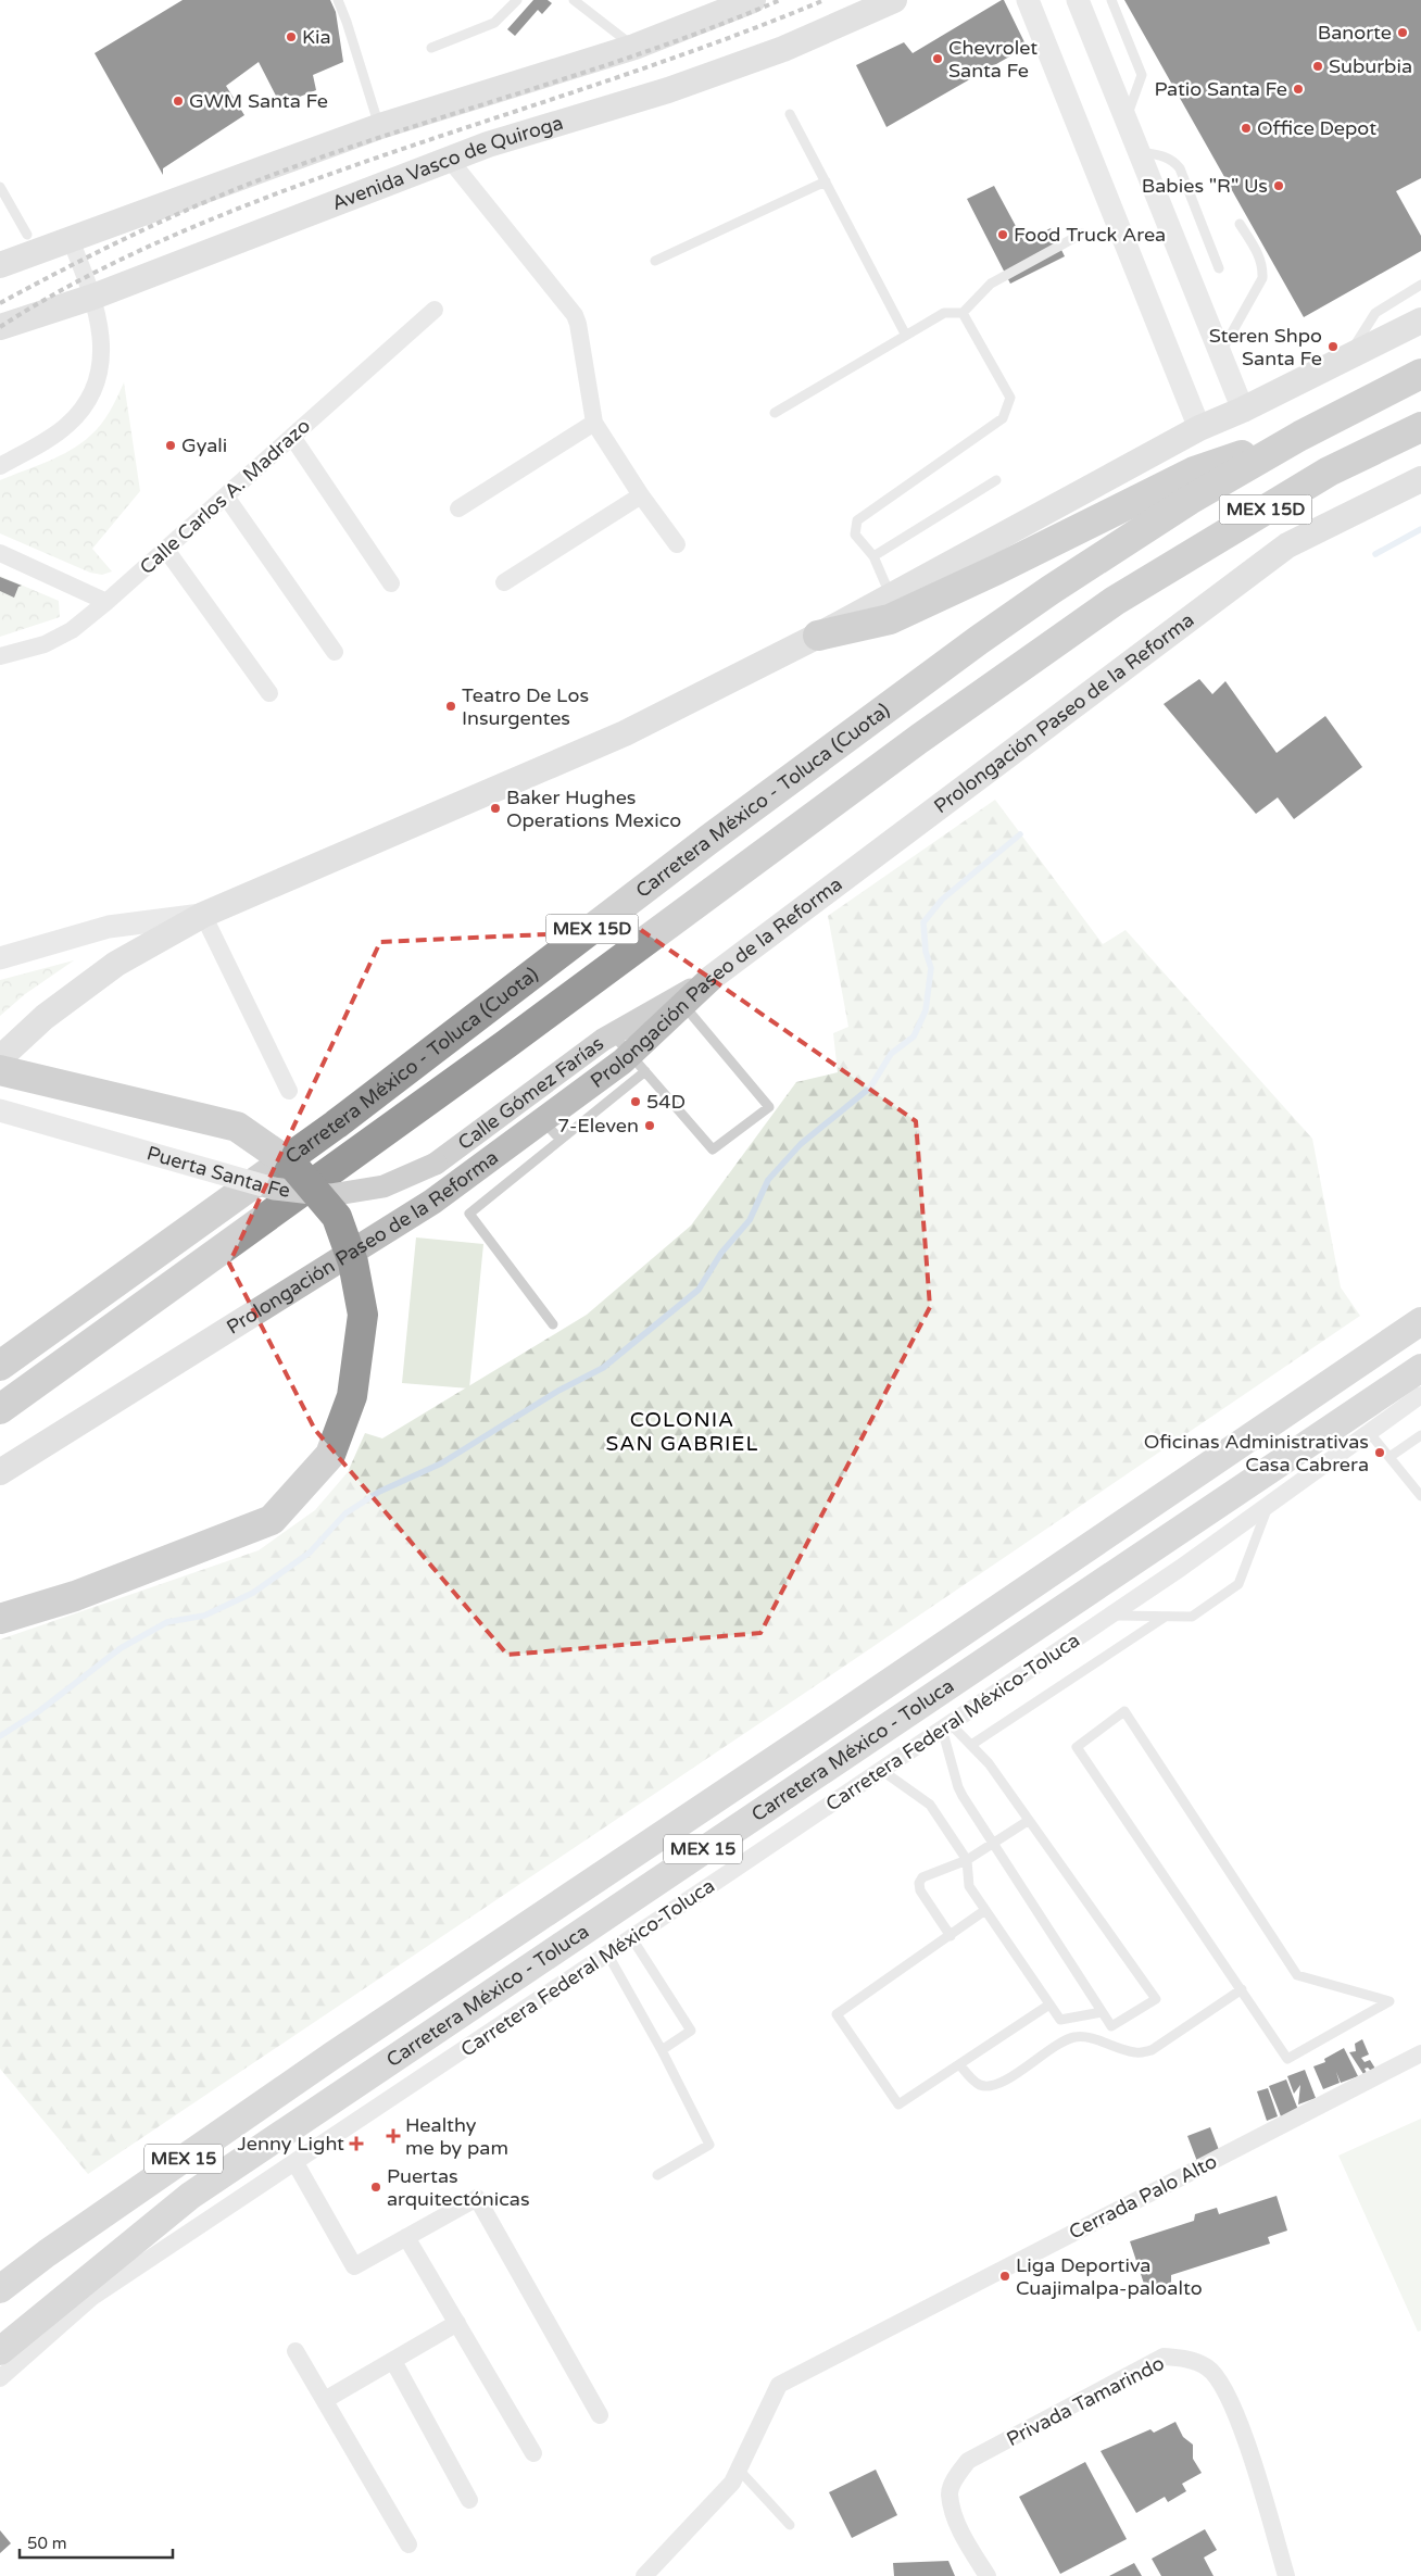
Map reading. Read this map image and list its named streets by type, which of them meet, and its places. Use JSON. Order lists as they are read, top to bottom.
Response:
{
  "streets": {
    "highway": ["MEX 15D", "Carretera México - Toluca (Cuota)"],
    "main road": [
      "Avenida Vasco de Quiroga",
      "Prolongación Paseo de la Reforma",
      "Carretera México - Toluca",
      "MEX 15"
    ],
    "street": [
      "Calle Carlos A. Madrazo",
      "Calle Gómez Farías",
      "Puerta Santa Fe",
      "Carretera Federal México-Toluca",
      "Cerrada Palo Alto",
      "Privada Tamarindo"
    ]
  },
  "crossings": [
    ["Prolongación Paseo de la Reforma", "Calle Gómez Farías"],
    ["Calle Gómez Farías", "Puerta Santa Fe"],
    ["Carretera Federal México-Toluca", "Carretera México - Toluca"]
  ],
  "districts": ["COLONIA SAN GABRIEL"],
  "places": {
    "other": [
      "Banorte",
      "Kia",
      "Chevrolet Santa Fe",
      "Suburbia",
      "Patio Santa Fe",
      "GWM Santa Fe",
      "Office Depot",
      "Babies \"R\" Us",
      "Food Truck Area",
      "Steren Shpo Santa Fe",
      "Gyali",
      "Teatro De Los Insurgentes",
      "Baker Hughes Operations Mexico",
      "54D",
      "7-Eleven",
      "Oficinas Administrativas Casa Cabrera",
      "Puertas arquitectónicas",
      "Liga Deportiva Cuajimalpa-paloalto"
    ],
    "health": ["Healthy me by pam", "Jenny Light"]
  },
  "scale_bar": "50 m"
}
